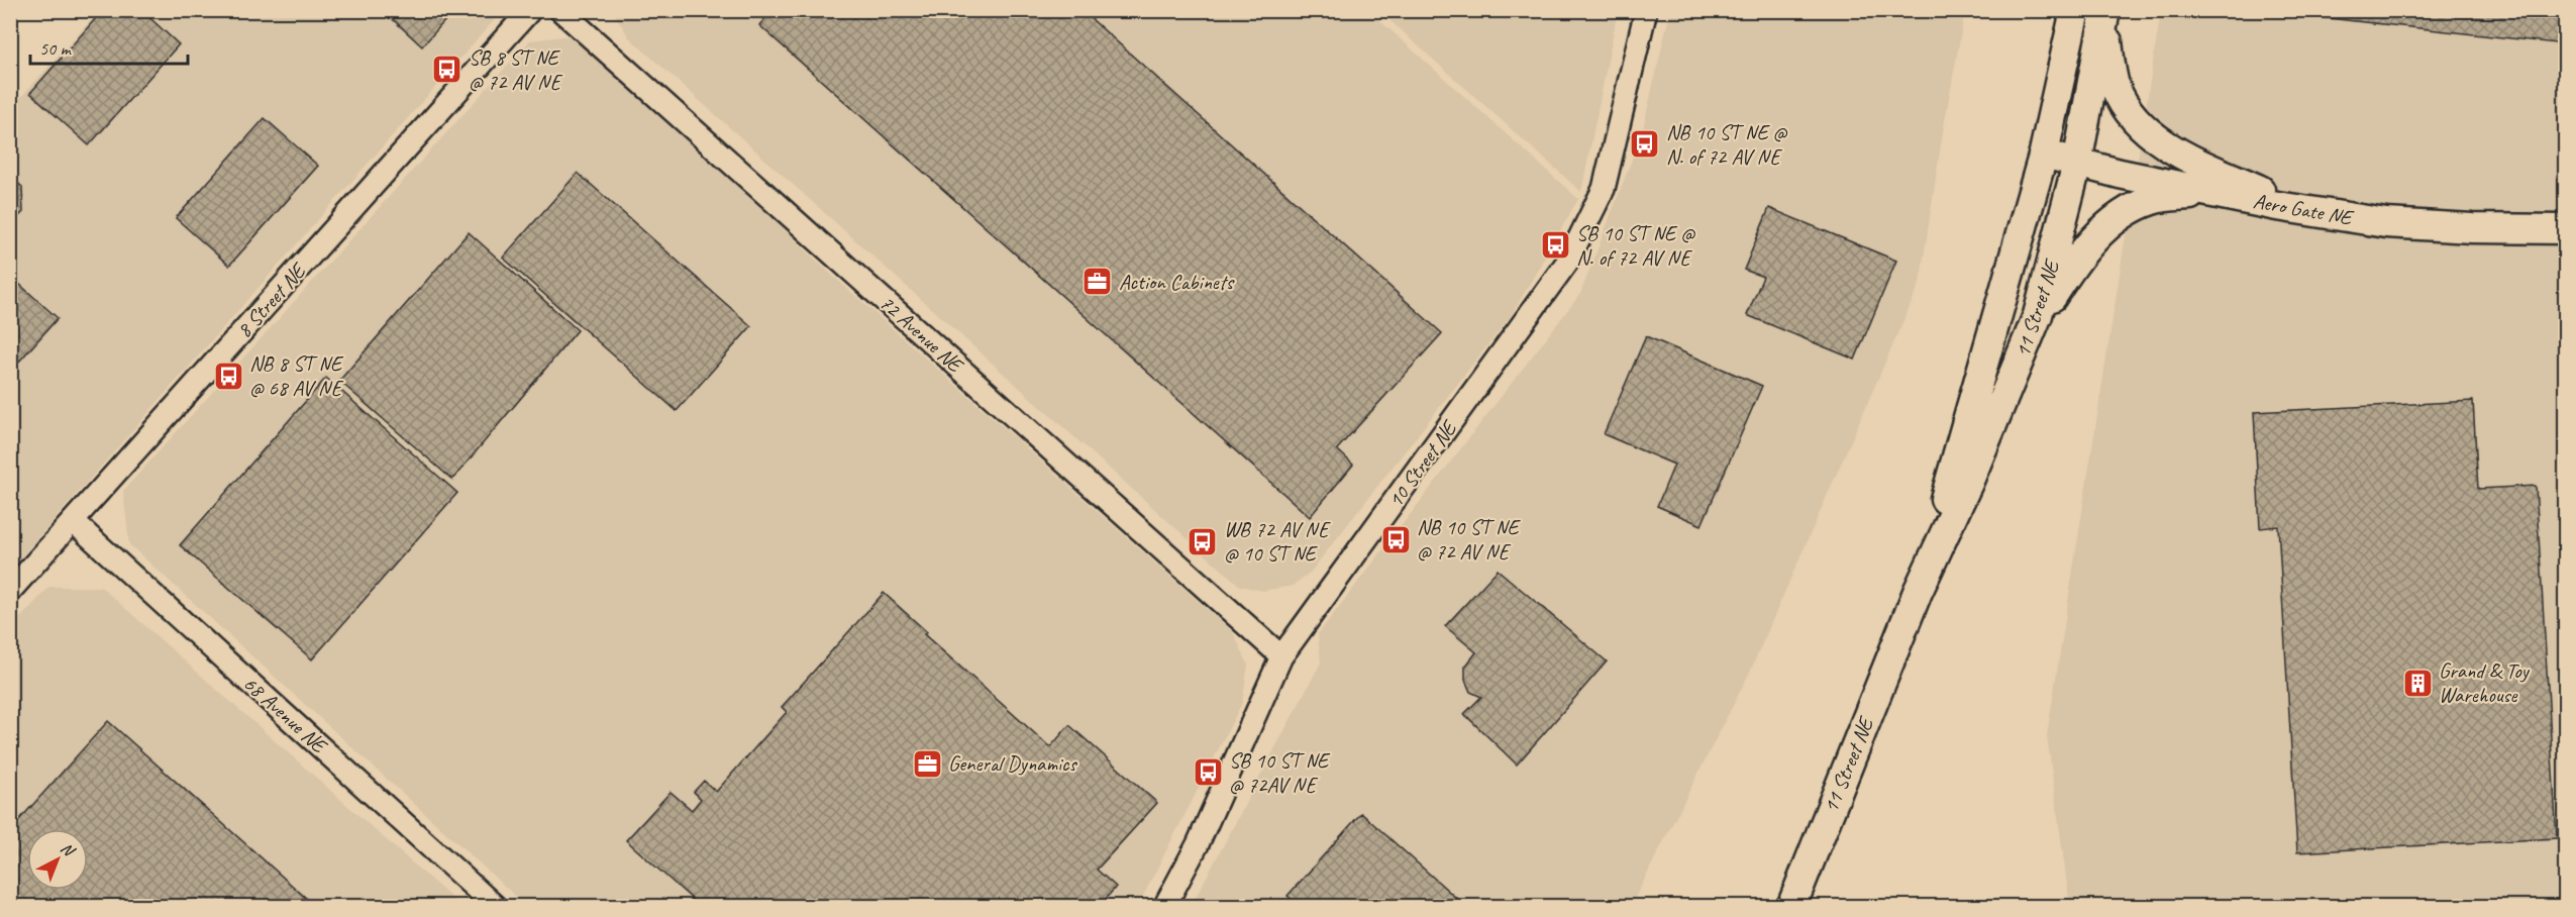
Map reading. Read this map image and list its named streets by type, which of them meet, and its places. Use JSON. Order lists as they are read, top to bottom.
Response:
{
  "streets": {
    "street": [
      "Aero Gate NE",
      "8 Street NE",
      "11 Street NE",
      "72 Avenue NE",
      "10 Street NE",
      "68 Avenue NE"
    ]
  },
  "crossings": [
    ["Aero Gate NE", "11 Street NE"],
    ["8 Street NE", "68 Avenue NE"],
    ["72 Avenue NE", "10 Street NE"]
  ],
  "places": {
    "bus stop": [
      "SB 8 ST NE @ 72 AV NE",
      "NB 10 ST NE @ N. of 72 AV NE",
      "SB 10 ST NE @ N. of 72 AV NE",
      "NB 8 ST NE @ 68 AV NE",
      "NB 10 ST NE @ 72 AV NE",
      "WB 72 AV NE @ 10 ST NE",
      "SB 10 ST NE @ 72AV NE"
    ],
    "office": ["Action Cabinets", "General Dynamics"],
    "building": ["Grand & Toy Warehouse"]
  },
  "scale_bar": "50 m",
  "north": "top right"
}
